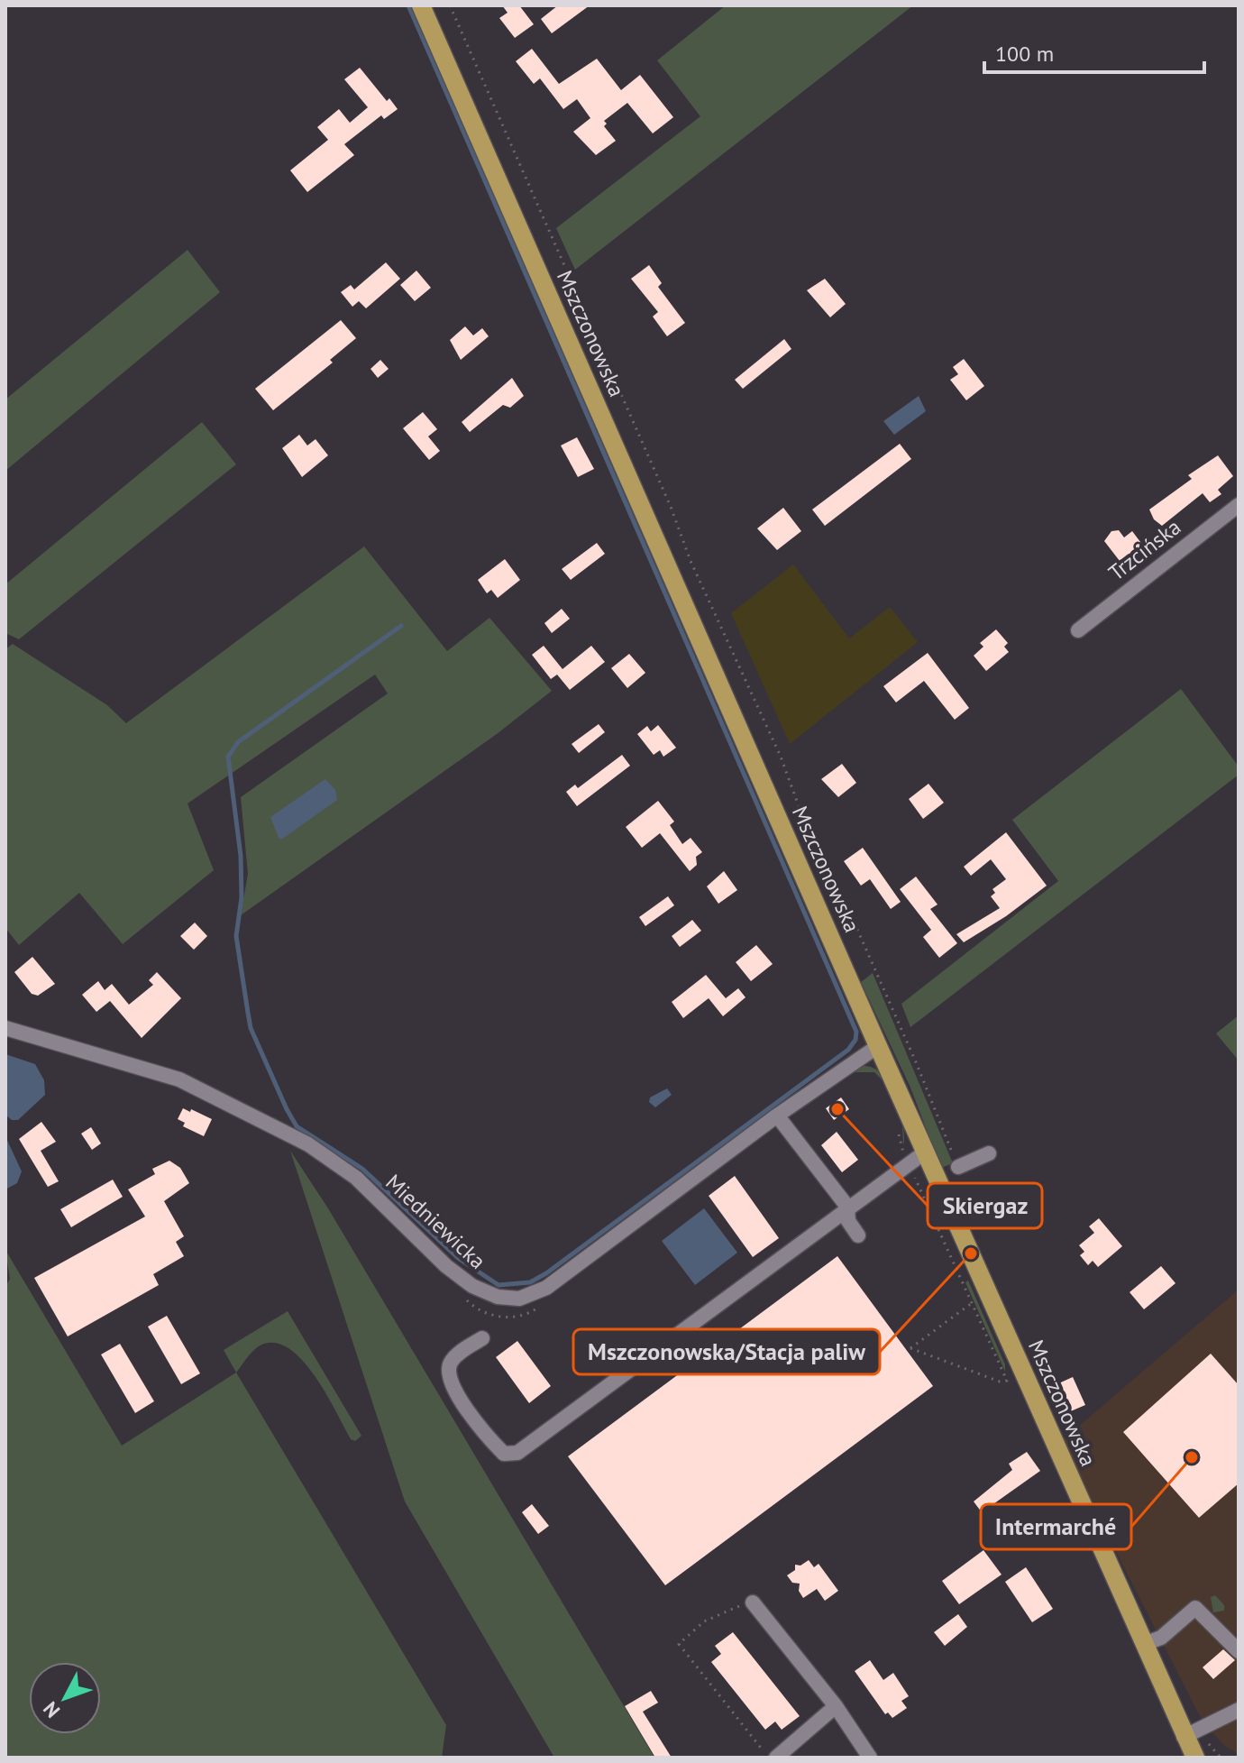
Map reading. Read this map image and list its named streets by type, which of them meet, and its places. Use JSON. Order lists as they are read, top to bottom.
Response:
{
  "streets": {
    "main road": ["Mszczonowska"],
    "street": ["Trzcińska", "Miedniewicka"]
  },
  "crossings": [
    ["Mszczonowska", "Miedniewicka"]
  ],
  "places": ["Skiergaz", "Mszczonowska/Stacja paliw", "Intermarché"],
  "scale_bar": "100 m",
  "north": "bottom left"
}
